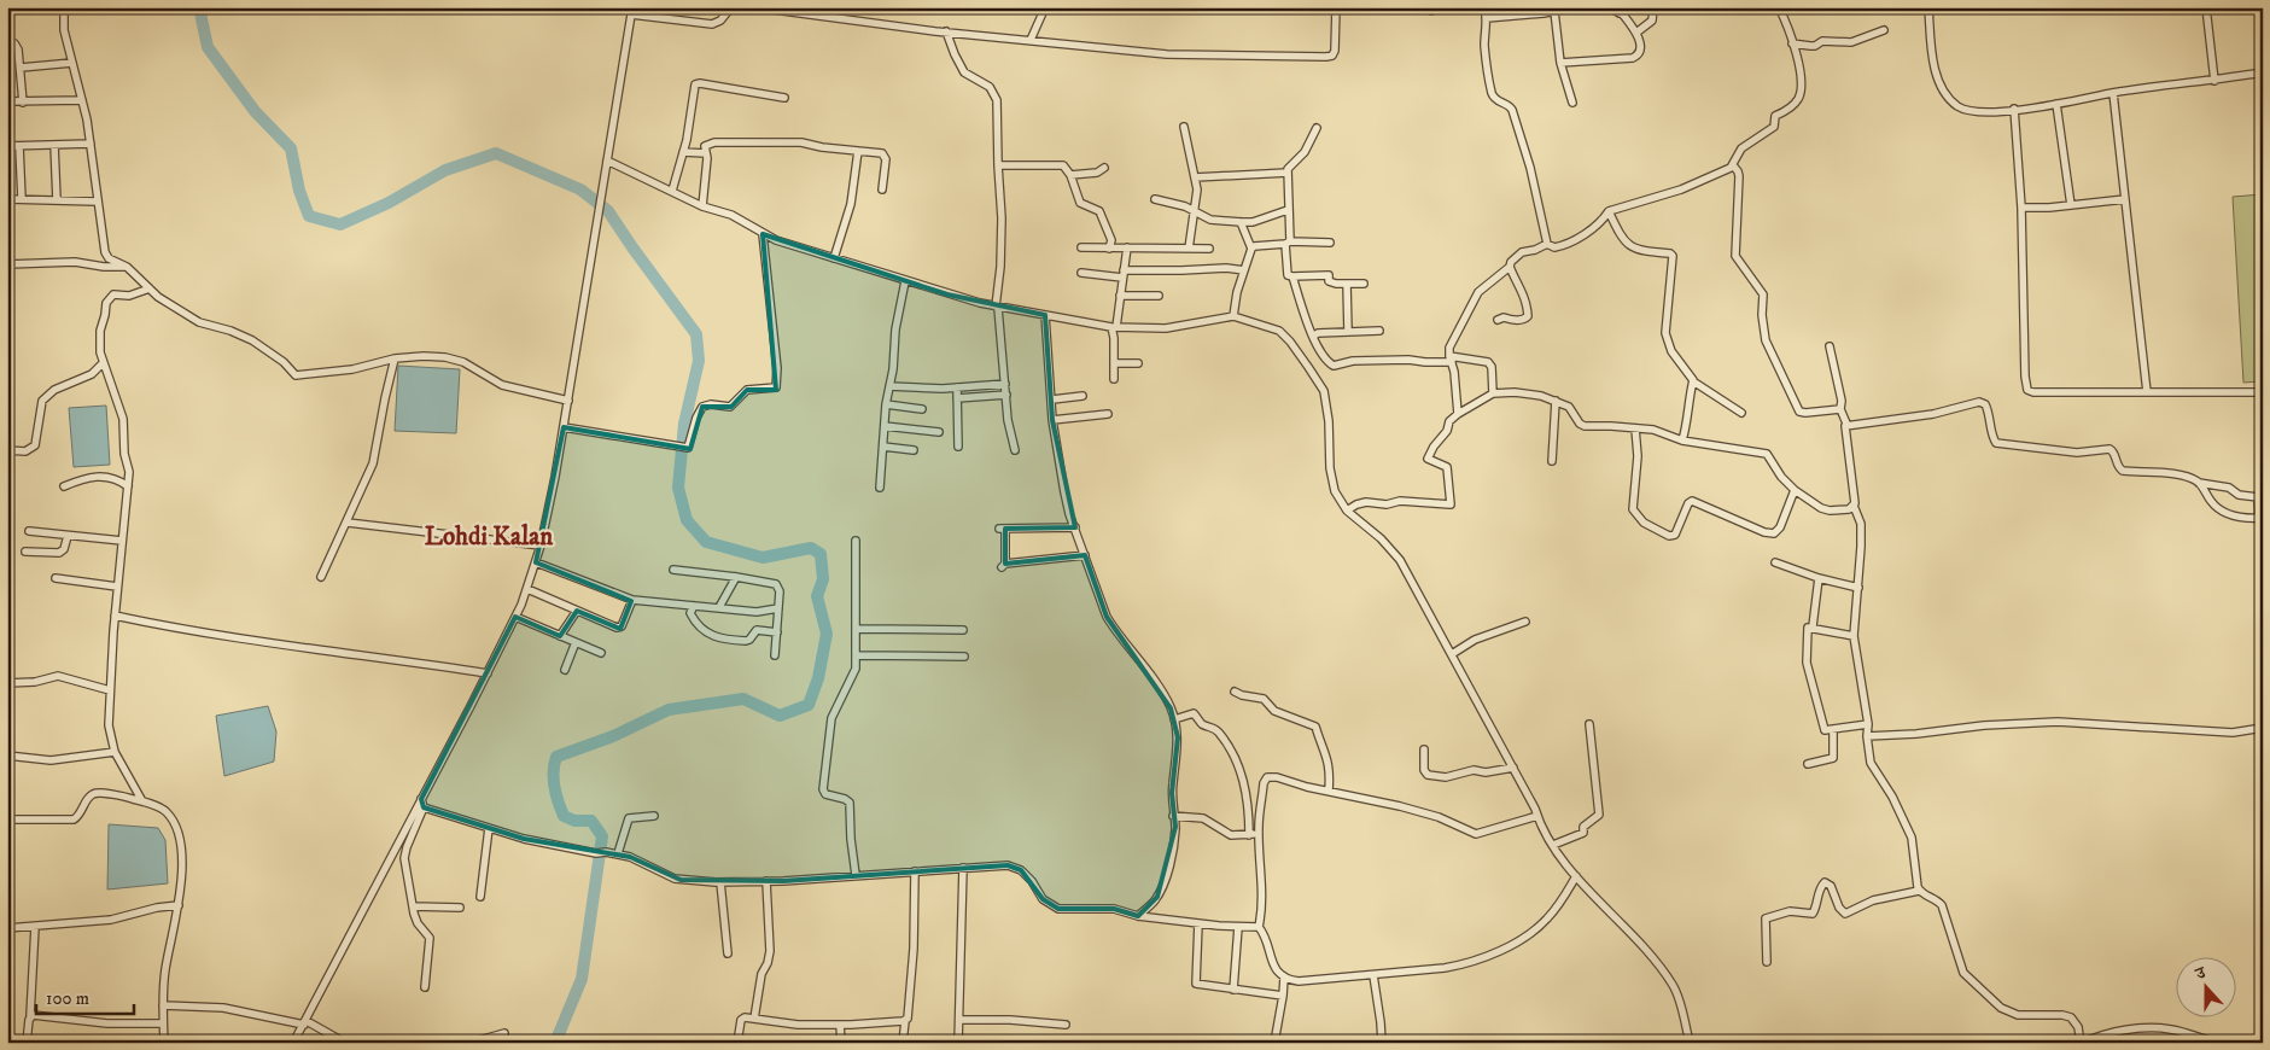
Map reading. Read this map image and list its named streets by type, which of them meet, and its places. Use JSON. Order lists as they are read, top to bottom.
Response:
{
  "districts": ["Lohdi Kalan"],
  "scale_bar": "100 m",
  "north": "top"
}
